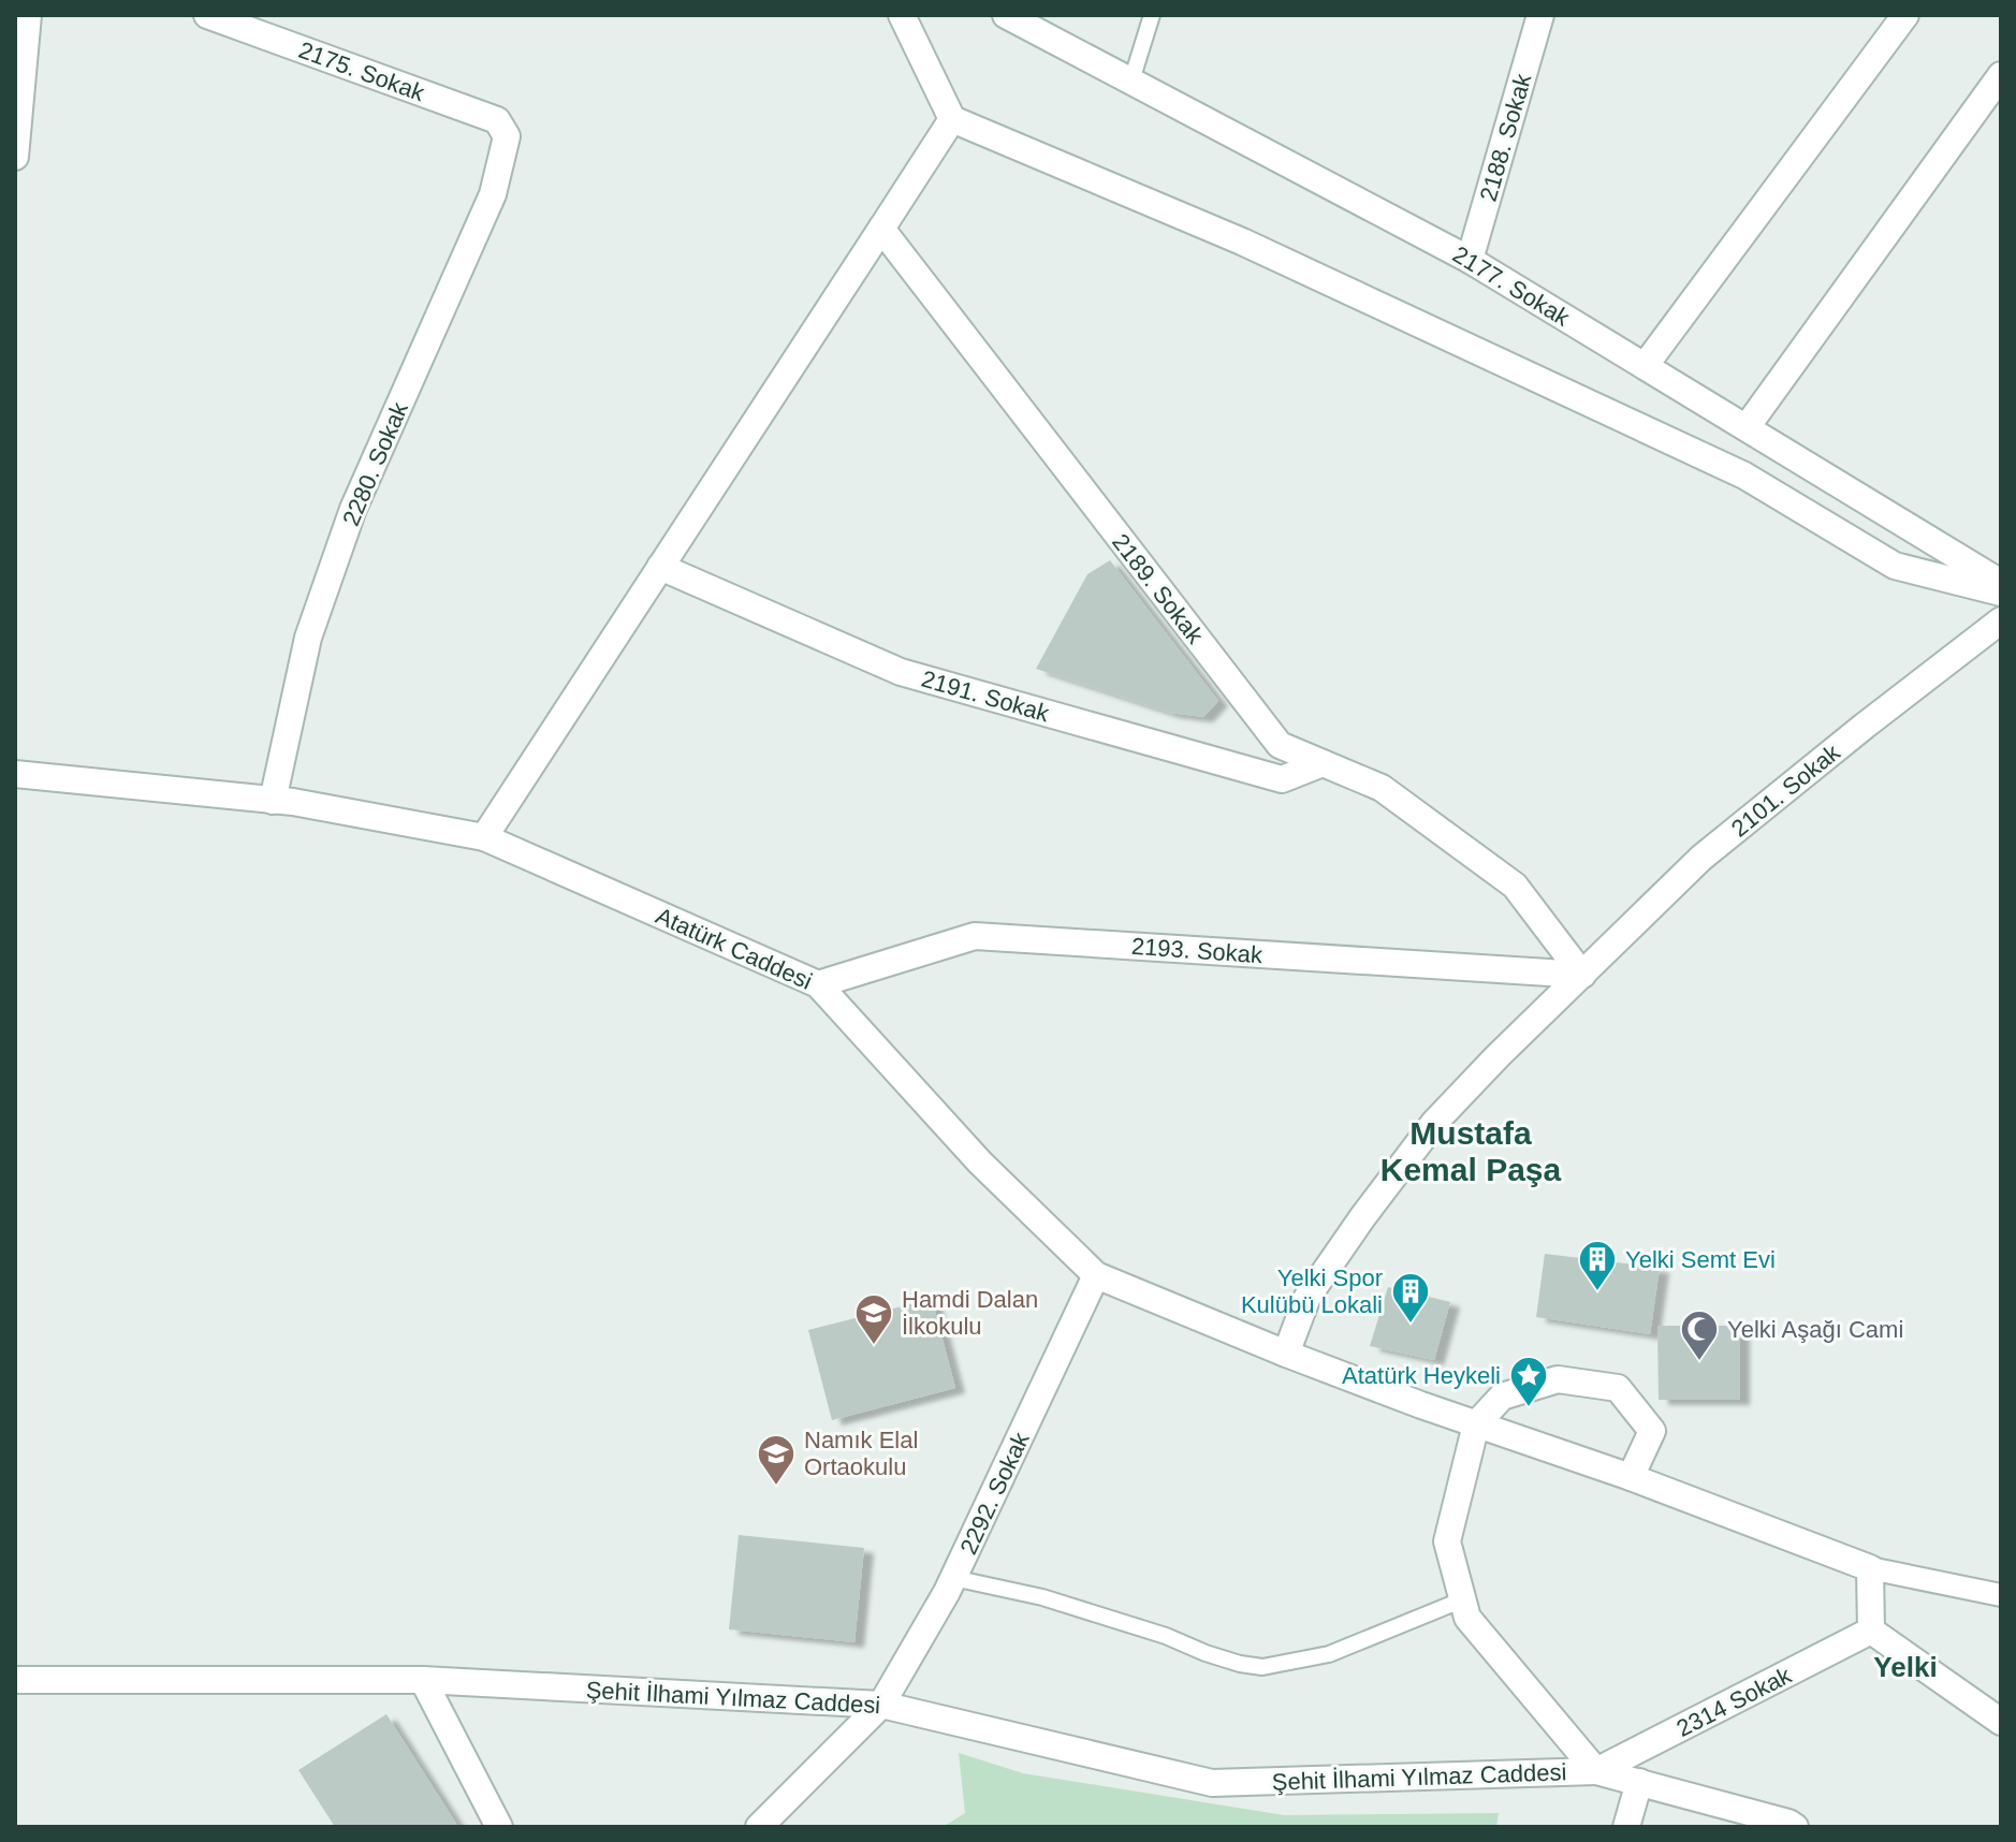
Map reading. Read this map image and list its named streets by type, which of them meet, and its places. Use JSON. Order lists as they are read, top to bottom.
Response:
{
  "streets": {
    "street": [
      "2175. Sokak",
      "2188. Sokak",
      "2177. Sokak",
      "2280. Sokak",
      "2189. Sokak",
      "2191. Sokak",
      "2101. Sokak",
      "Atatürk Caddesi",
      "2193. Sokak",
      "2292. Sokak",
      "Şehit İlhami Yılmaz Caddesi",
      "2314 Sokak"
    ]
  },
  "crossings": [
    ["2175. Sokak", "2280. Sokak"],
    ["2188. Sokak", "2177. Sokak"],
    ["2280. Sokak", "Atatürk Caddesi"],
    ["2189. Sokak", "2191. Sokak"],
    ["2189. Sokak", "2101. Sokak"],
    ["2189. Sokak", "2193. Sokak"],
    ["2101. Sokak", "Atatürk Caddesi"],
    ["2101. Sokak", "2193. Sokak"],
    ["Atatürk Caddesi", "2193. Sokak"],
    ["Atatürk Caddesi", "2292. Sokak"],
    ["Atatürk Caddesi", "Şehit İlhami Yılmaz Caddesi"],
    ["2292. Sokak", "Şehit İlhami Yılmaz Caddesi"],
    ["Şehit İlhami Yılmaz Caddesi", "2314 Sokak"]
  ],
  "districts": ["Mustafa Kemal Paşa", "Yelki"],
  "places": {
    "building": ["Yelki Semt Evi", "Yelki Spor Kulübü Lokali"],
    "school or university": ["Hamdi Dalan İlkokulu", "Namık Elal Ortaokulu"],
    "mosque": ["Yelki Aşağı Cami"],
    "place": ["Atatürk Heykeli"]
  }
}
